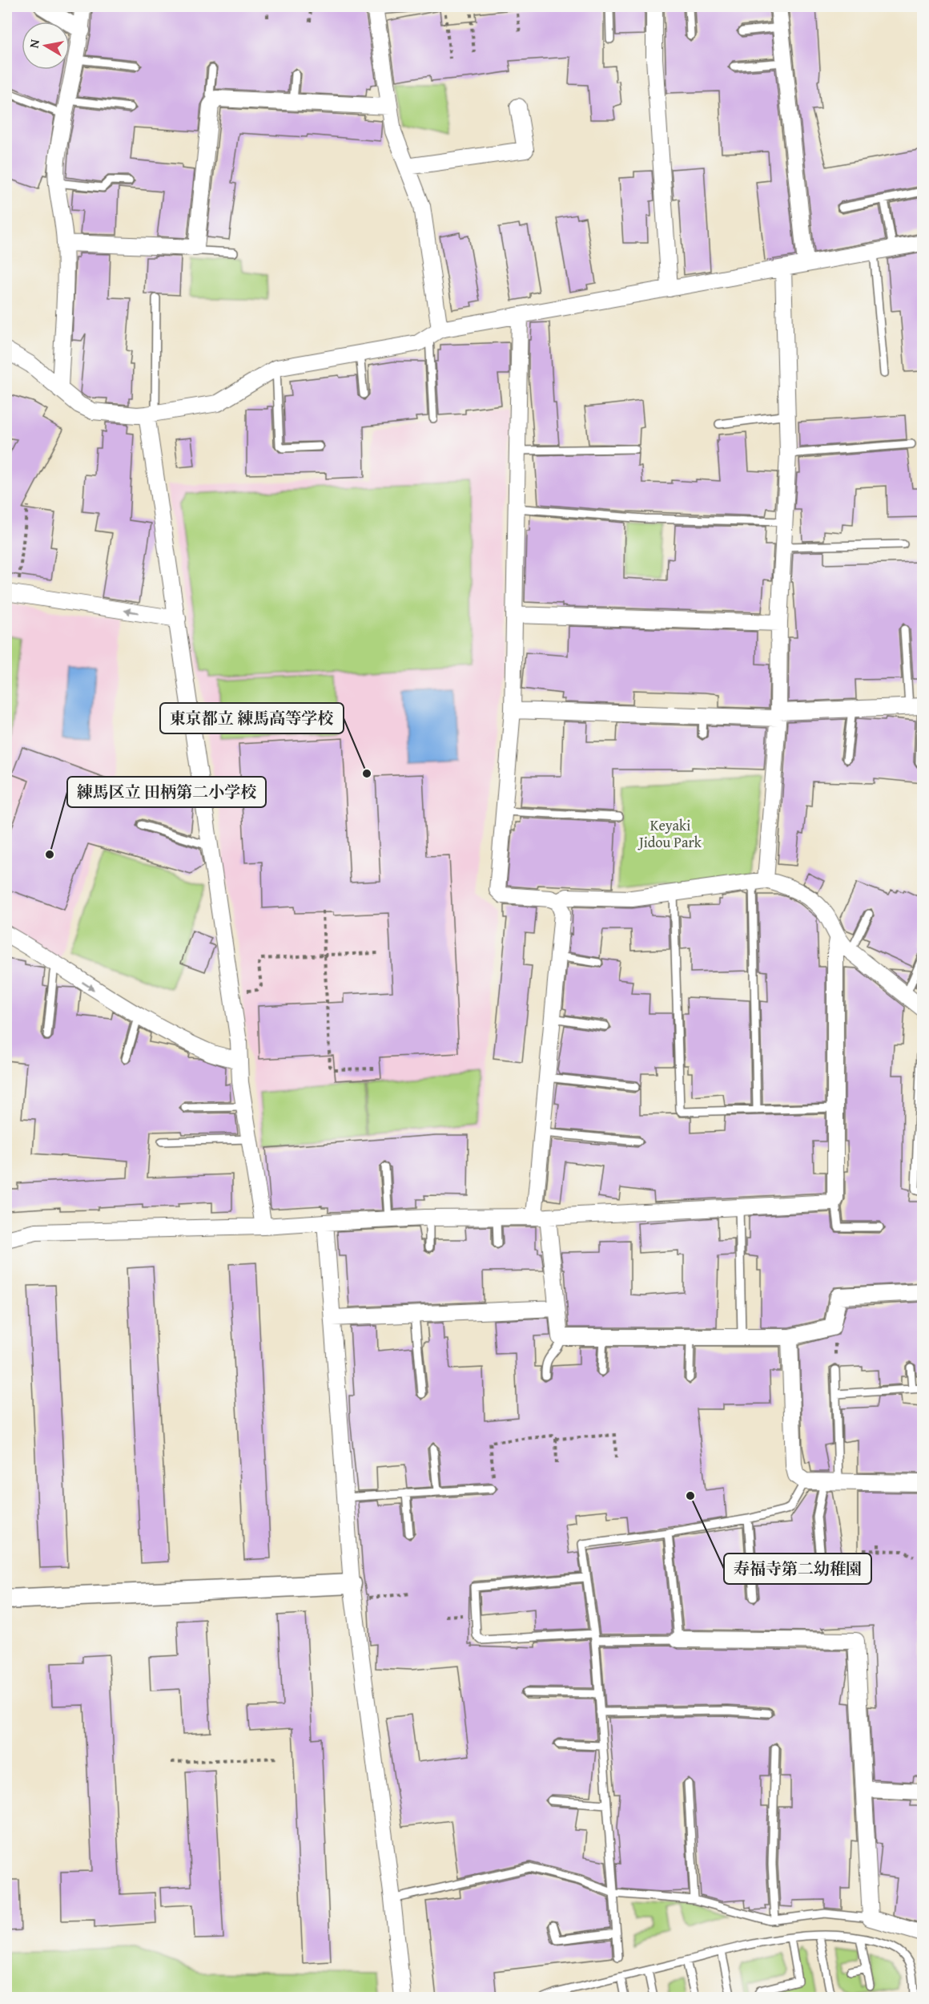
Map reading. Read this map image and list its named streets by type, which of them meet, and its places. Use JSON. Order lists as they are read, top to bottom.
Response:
{
  "parks": ["Keyaki Jidou Park"],
  "places": ["東京都立 練馬高等学校", "練馬区立 田柄第二小学校", "寿福寺第二幼稚園"],
  "north": "left"
}
